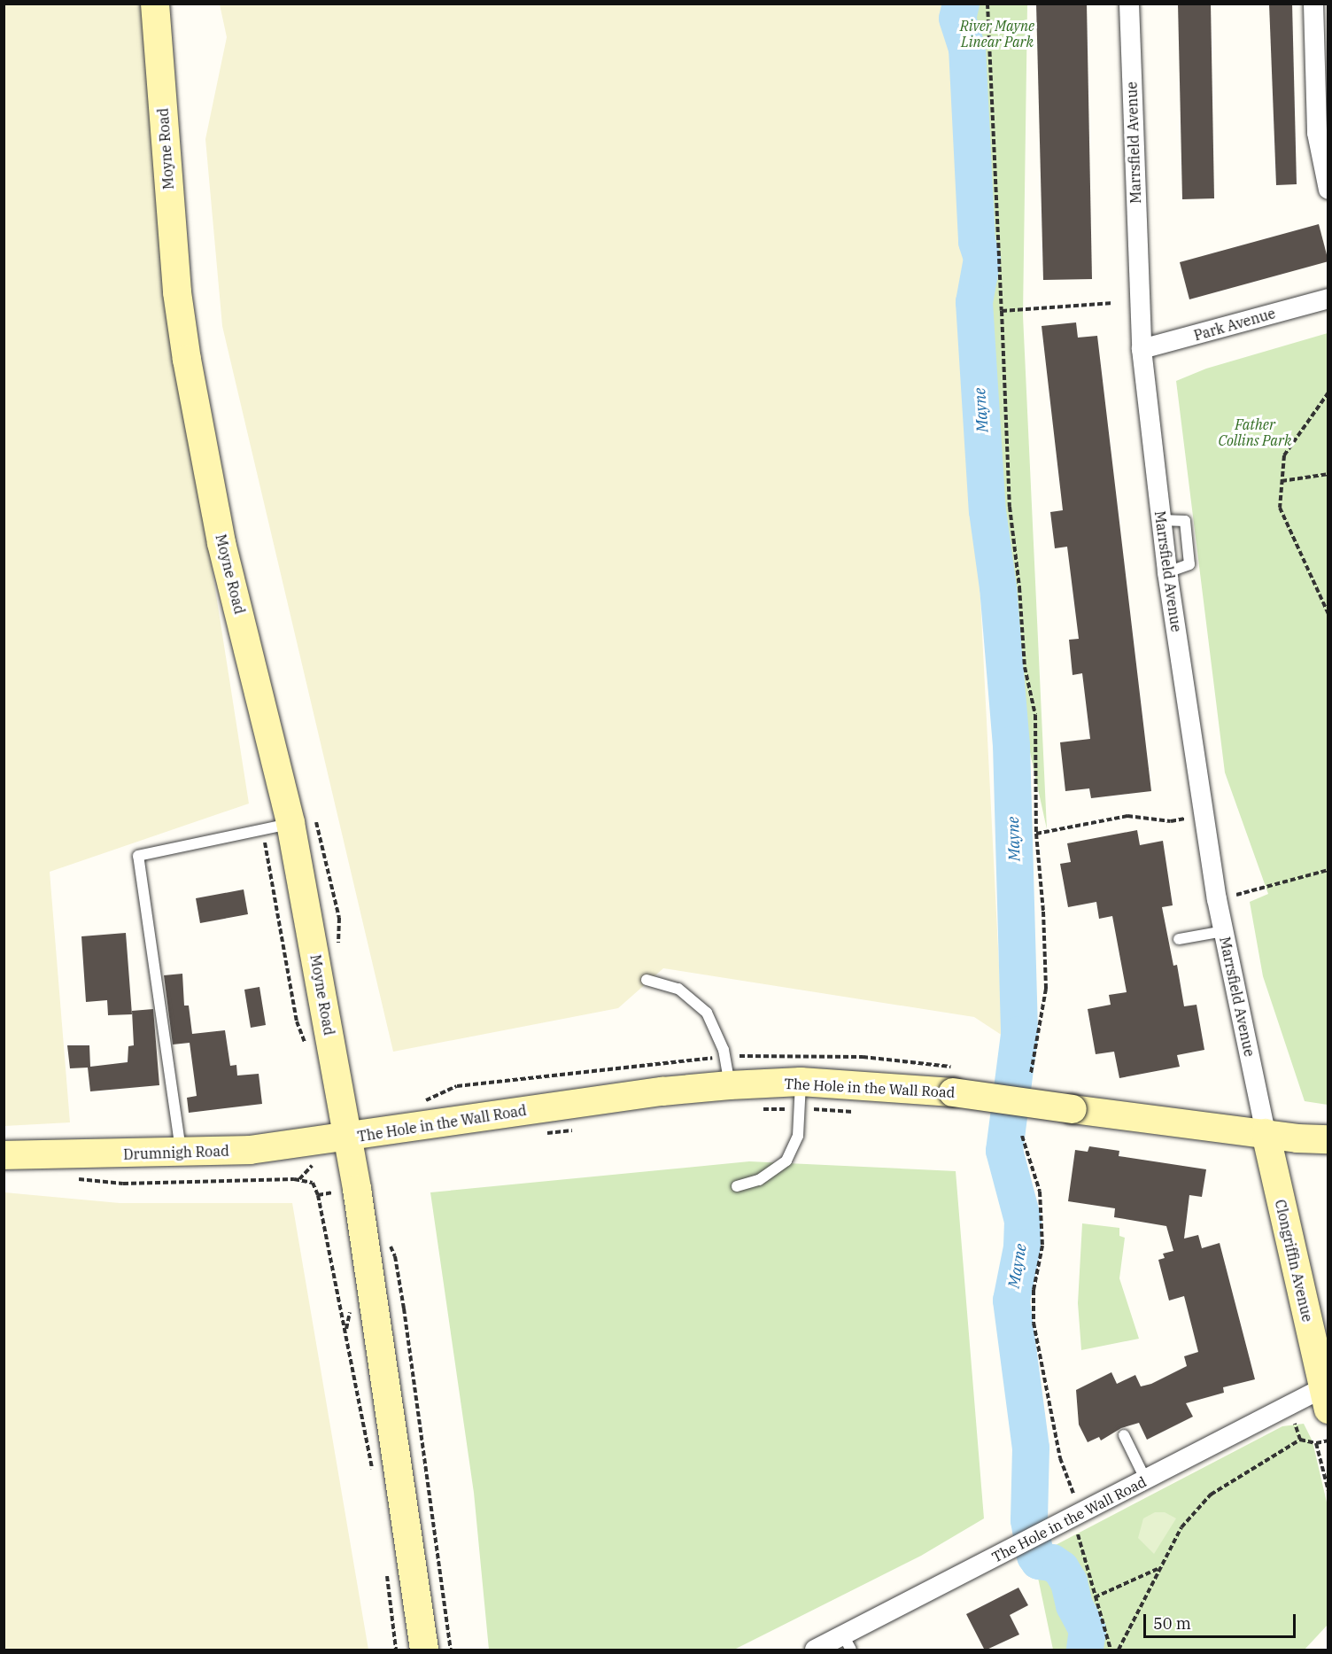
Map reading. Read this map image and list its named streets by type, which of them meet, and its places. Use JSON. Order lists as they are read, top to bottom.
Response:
{
  "streets": {
    "main road": [
      "Moyne Road",
      "The Hole in the Wall Road",
      "Drumnigh Road",
      "Clongriffin Avenue"
    ],
    "street": ["Marrsfield Avenue", "Park Avenue"]
  },
  "crossings": [
    ["Marrsfield Avenue", "Park Avenue"],
    ["Marrsfield Avenue", "The Hole in the Wall Road"],
    ["Marrsfield Avenue", "Clongriffin Avenue"],
    ["Moyne Road", "The Hole in the Wall Road"],
    ["Moyne Road", "Drumnigh Road"],
    ["The Hole in the Wall Road", "Drumnigh Road"],
    ["The Hole in the Wall Road", "Clongriffin Avenue"]
  ],
  "water": ["Mayne"],
  "parks": ["River Mayne Linear Park", "Father Collins Park"],
  "scale_bar": "50 m"
}
